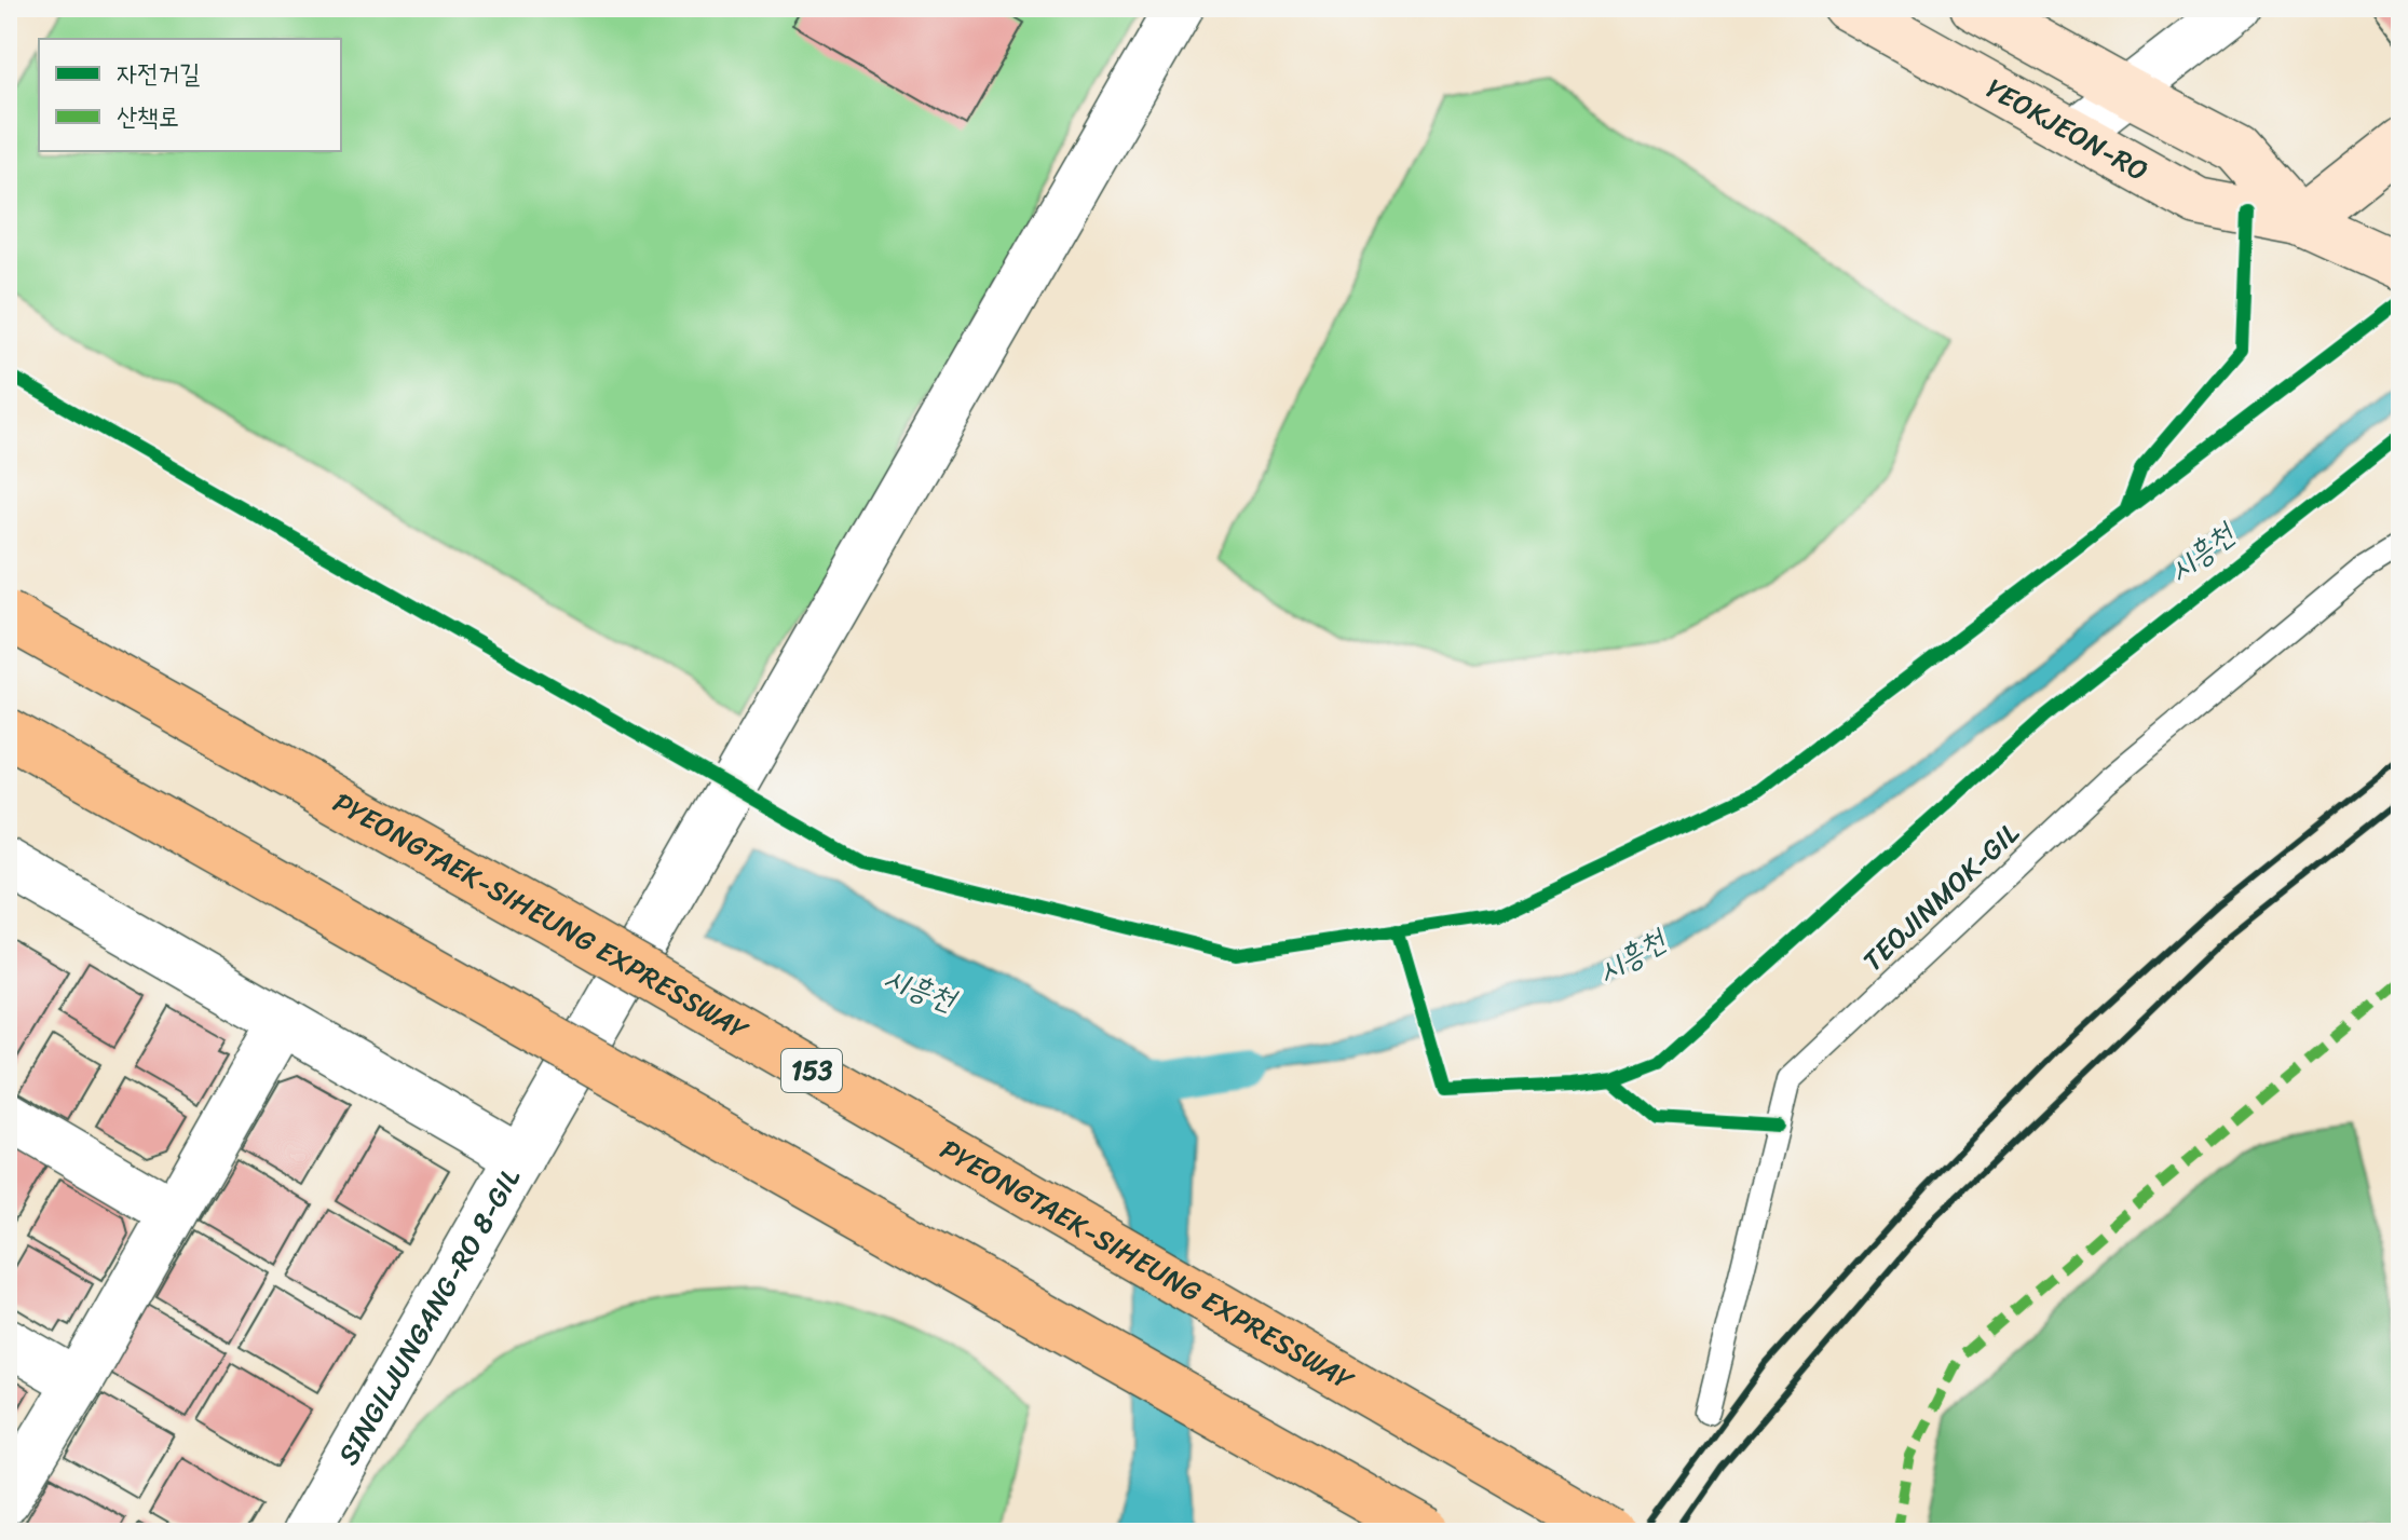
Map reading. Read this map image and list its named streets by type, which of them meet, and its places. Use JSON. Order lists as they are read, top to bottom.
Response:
{
  "streets": {
    "highway": ["PYEONGTAEK-SIHEUNG EXPRESSWAY", "153"],
    "street": ["YEOKJEON-RO", "SINGILJUNGANG-RO 8-GIL"],
    "lane": ["TEOJINMOK-GIL"]
  },
  "water": ["시흥천"],
  "legend": ["자전거길", "산책로"]
}
